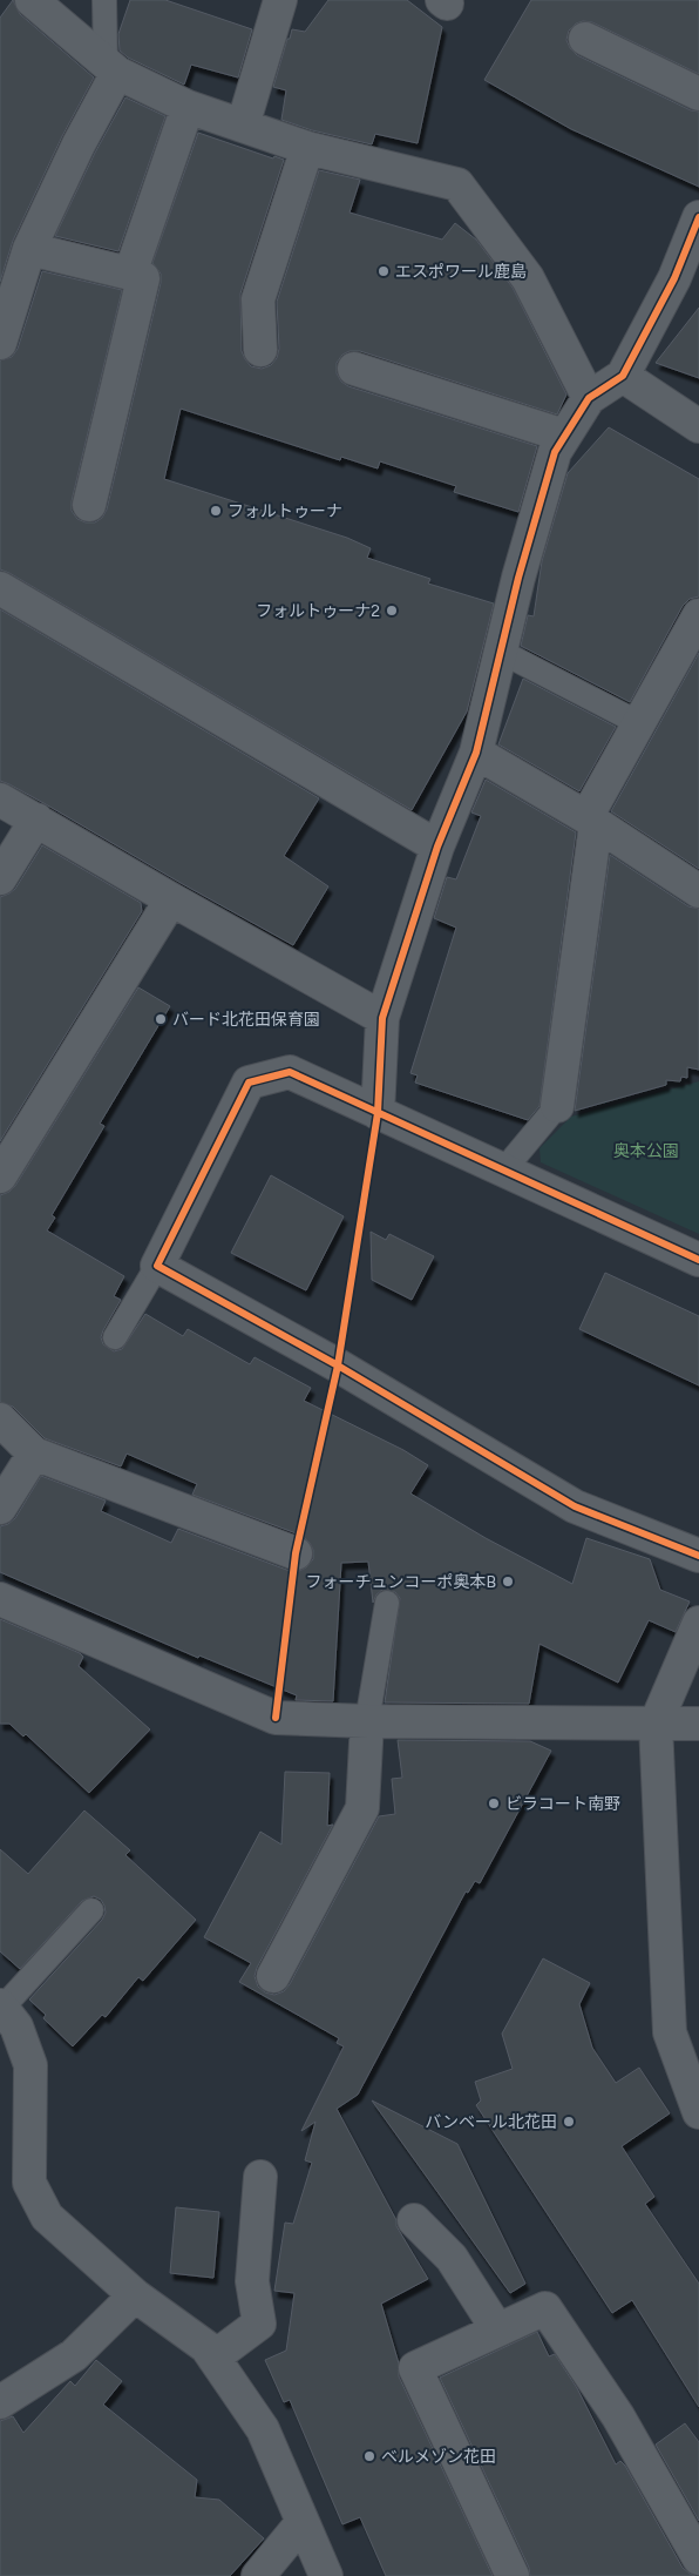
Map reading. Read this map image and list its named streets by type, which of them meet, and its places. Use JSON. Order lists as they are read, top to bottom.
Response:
{
  "parks": ["奥本公園"],
  "places": [
    "エスポワール鹿島",
    "フォルトゥーナ",
    "フォルトゥーナ2",
    "バード北花田保育園",
    "フォーチュンコーポ奥本B",
    "ビラコート南野",
    "バンベール北花田",
    "ベルメゾン花田"
  ]
}
